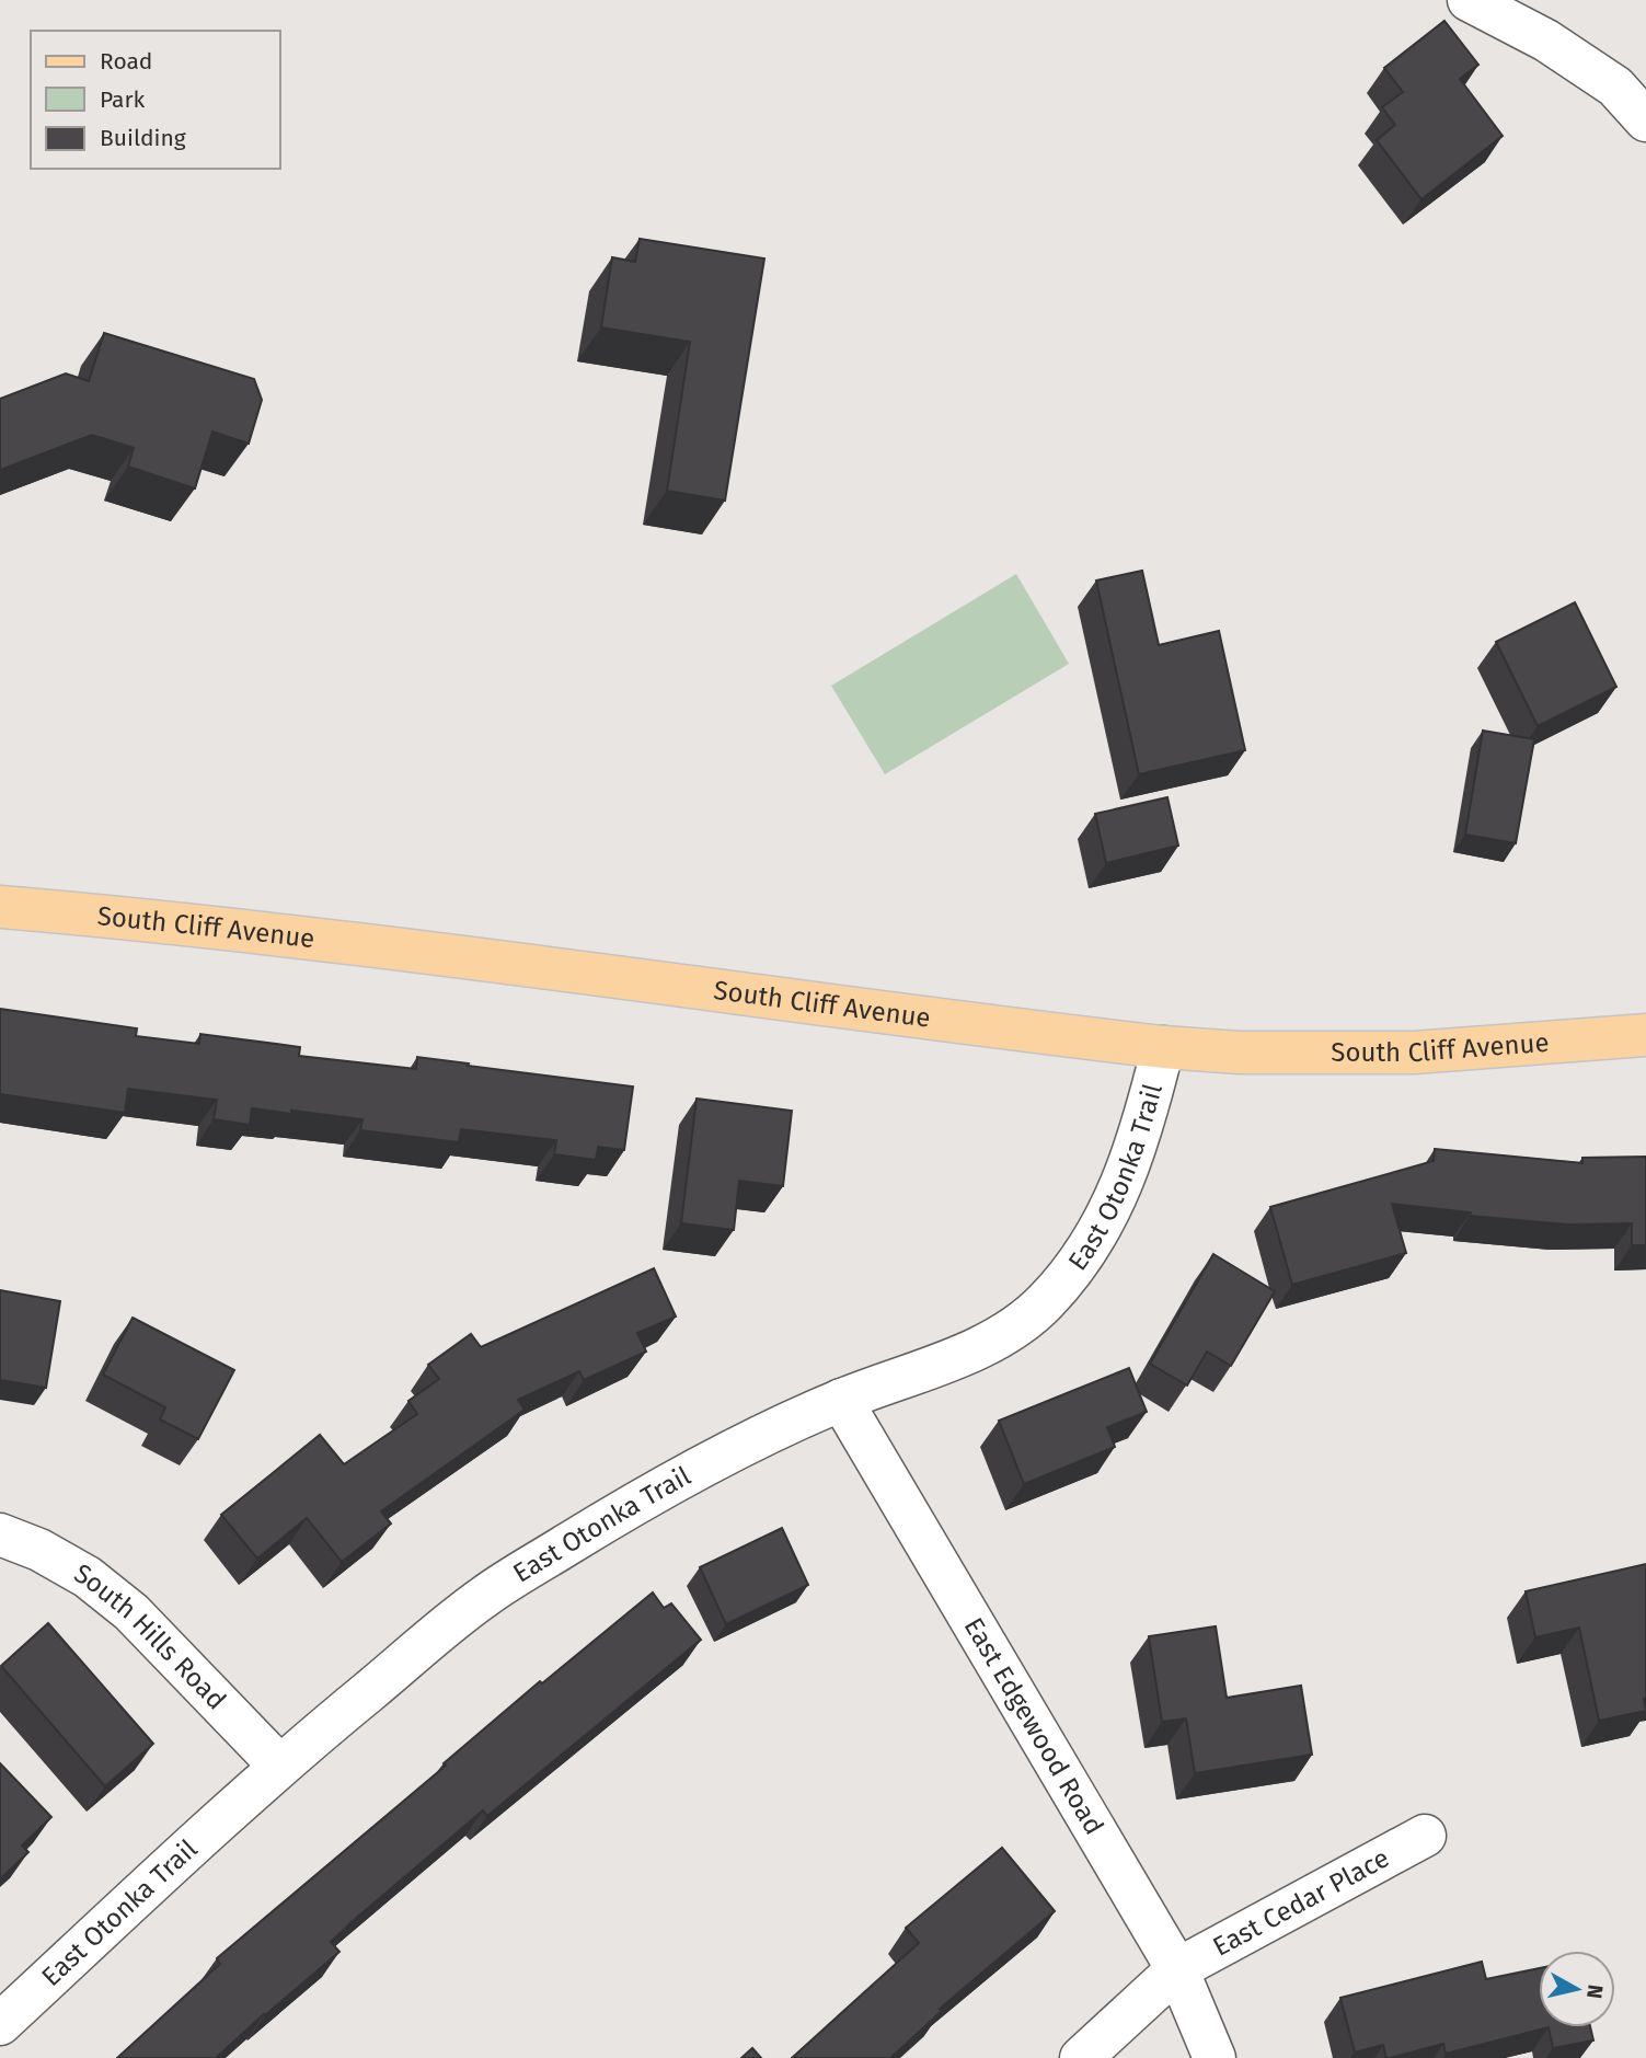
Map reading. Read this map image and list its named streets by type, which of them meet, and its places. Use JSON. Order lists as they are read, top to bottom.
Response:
{
  "streets": {
    "main road": ["South Cliff Avenue"],
    "street": [
      "East Otonka Trail",
      "South Hills Road",
      "East Edgewood Road",
      "East Cedar Place"
    ]
  },
  "crossings": [
    ["South Cliff Avenue", "East Otonka Trail"],
    ["East Otonka Trail", "South Hills Road"],
    ["East Otonka Trail", "East Edgewood Road"],
    ["East Edgewood Road", "East Cedar Place"]
  ],
  "legend": ["Road", "Park", "Building"],
  "north": "right"
}
